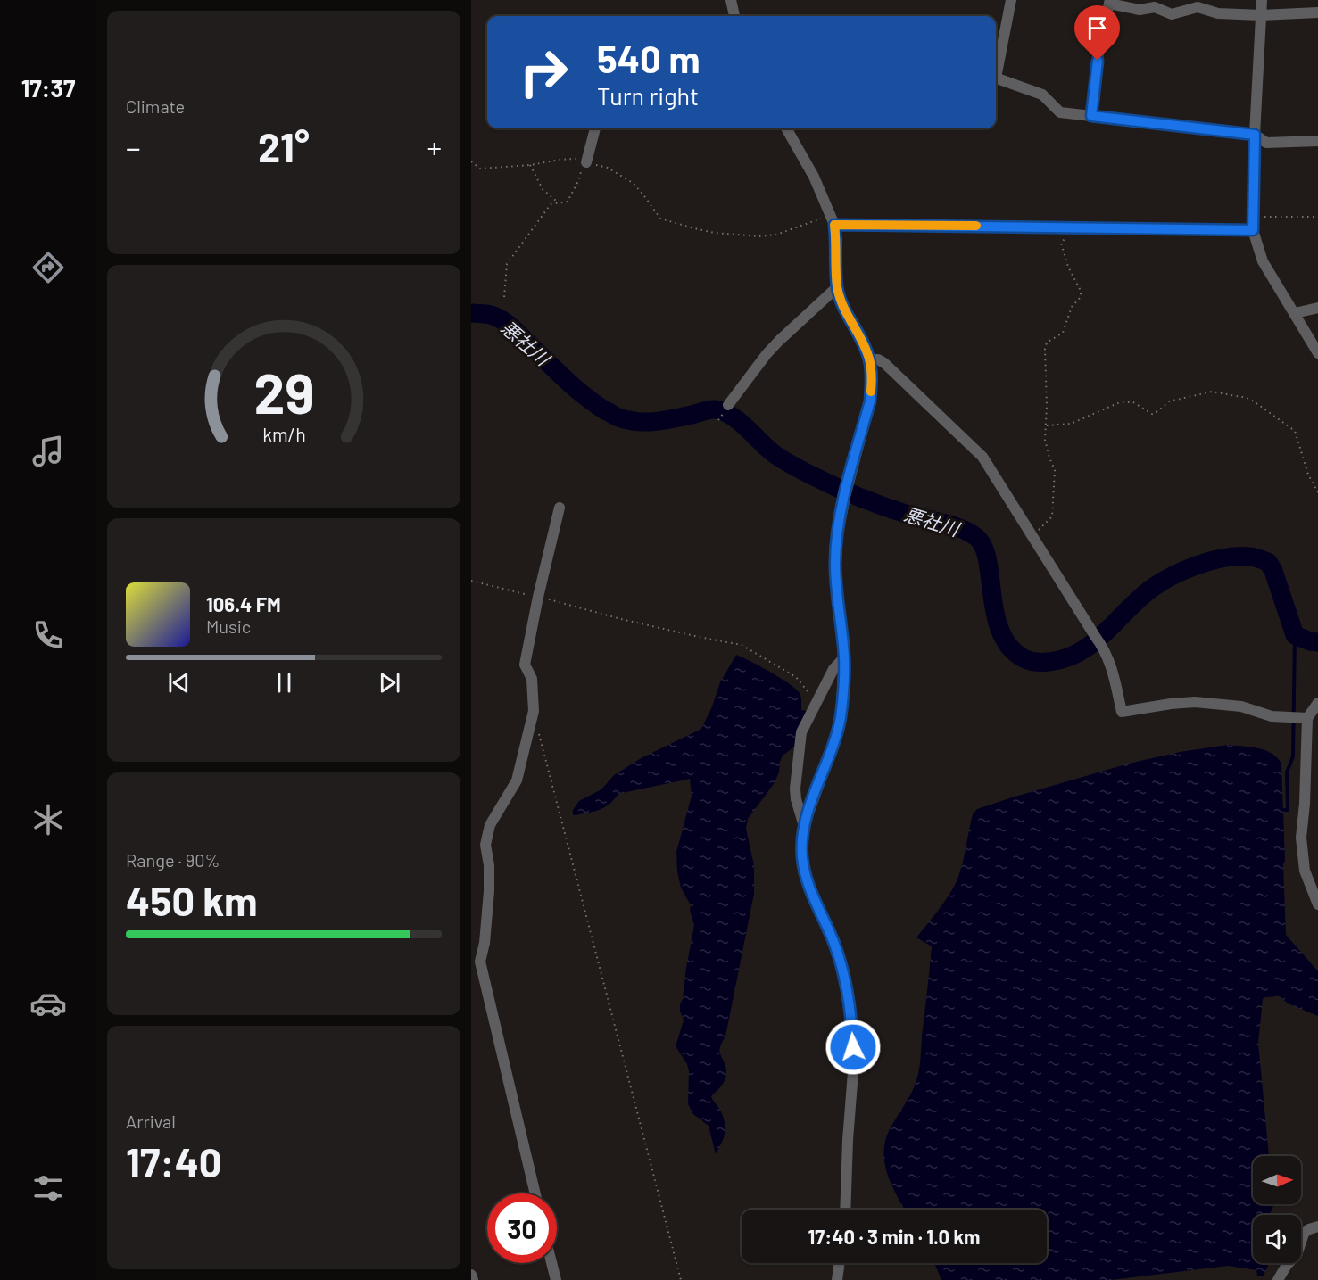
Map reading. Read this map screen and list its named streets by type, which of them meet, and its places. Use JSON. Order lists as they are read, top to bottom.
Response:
{
  "water": ["悪社川"],
  "north": "right",
  "page": {
    "tabs": "17:37",
    "tile": [
      "Climate",
      ["Range · 90%", "450 km"],
      ["Arrival", "17:40"]
    ],
    "turn": ["540 m", "Turn right"],
    "heat": ["−", "21°", "+"],
    "song": ["106.4 FM", "Music"],
    "limit": "30",
    "trip": "17:40 · 3 min · 1.0 km",
    "gauge": ["29", "km/h"]
  }
}
